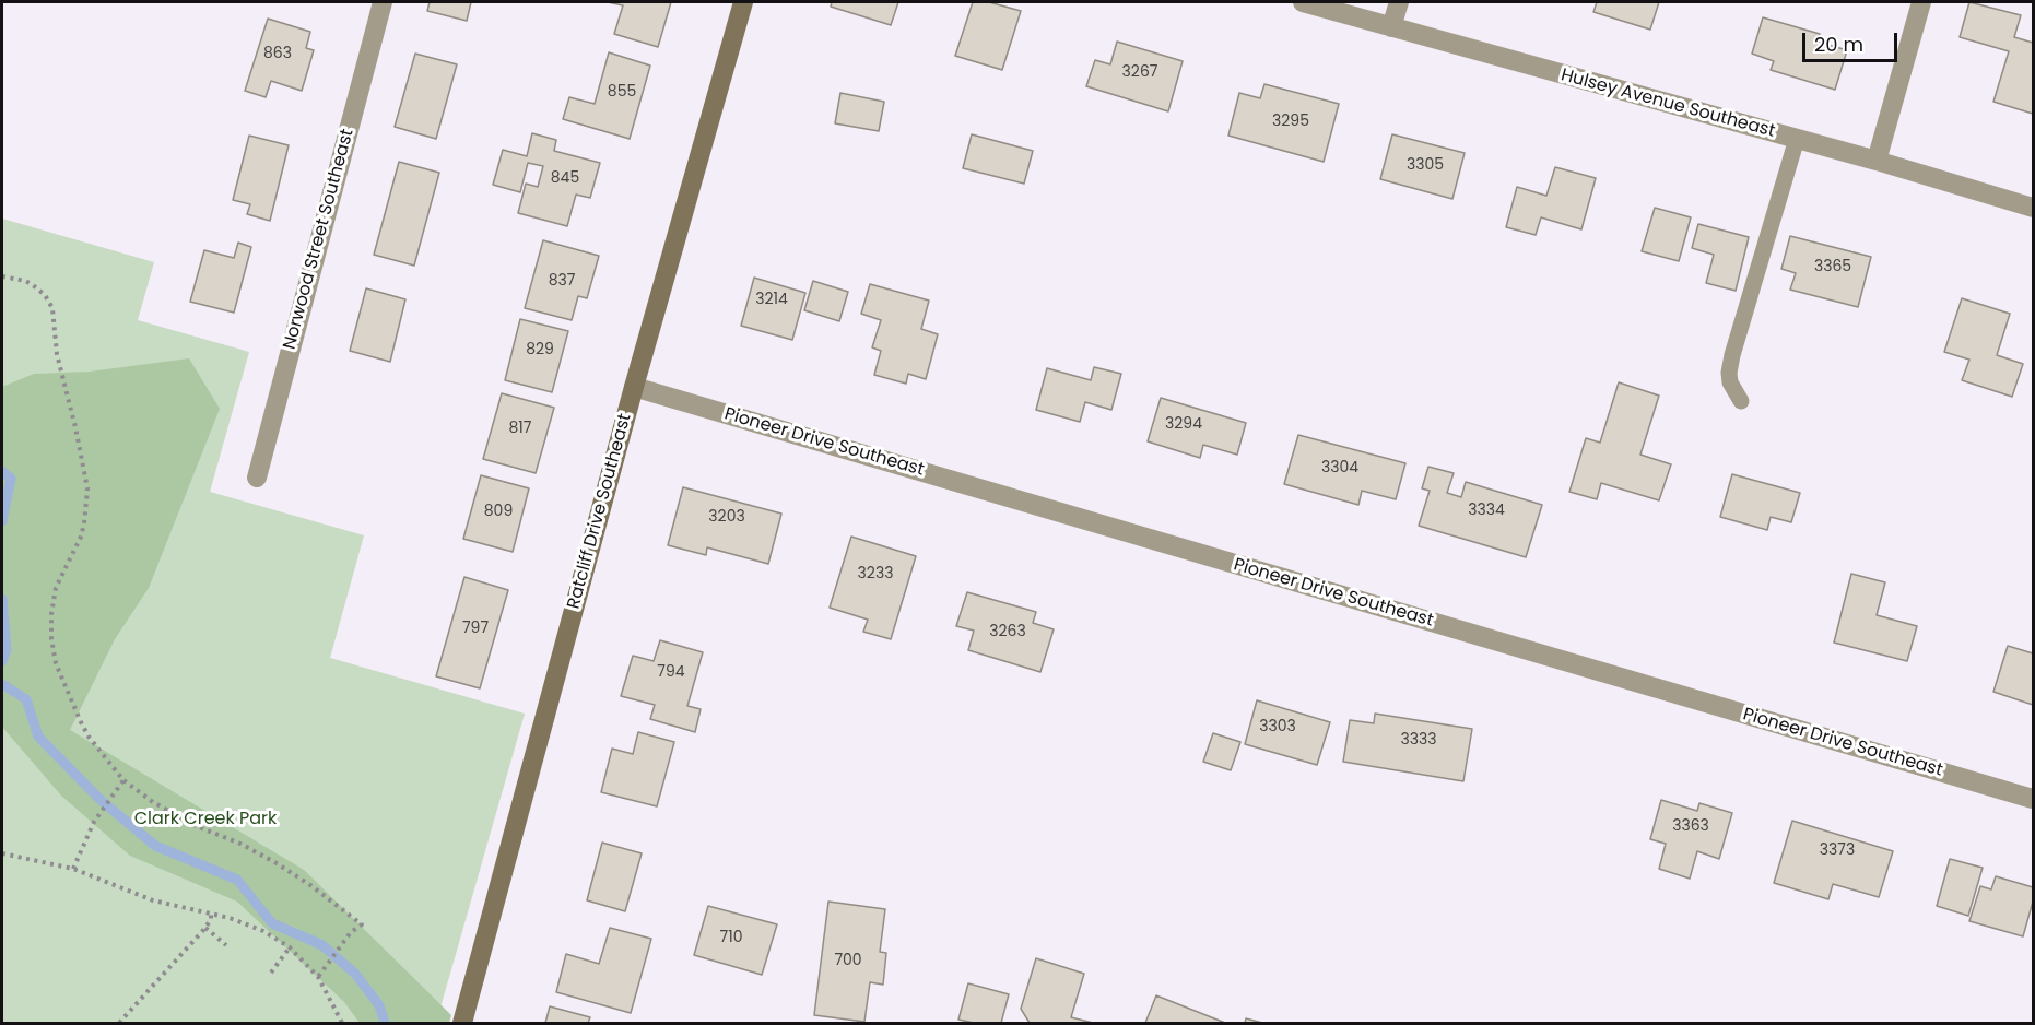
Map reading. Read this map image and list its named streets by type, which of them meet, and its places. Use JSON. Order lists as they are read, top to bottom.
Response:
{
  "streets": {
    "street": [
      "Hulsey Avenue Southeast",
      "Norwood Street Southeast",
      "Pioneer Drive Southeast",
      "Ratcliff Drive Southeast"
    ]
  },
  "crossings": [
    ["Pioneer Drive Southeast", "Ratcliff Drive Southeast"]
  ],
  "parks": ["Clark Creek Park"],
  "house_numbers": [
    "863",
    "3267",
    "855",
    "3295",
    "3305",
    "845",
    "3365",
    "837",
    "3214",
    "829",
    "3294",
    "817",
    "3304",
    "3334",
    "809",
    "3203",
    "3233",
    "797",
    "3263",
    "794",
    "3303",
    "3333",
    "3363",
    "3373",
    "710",
    "700"
  ],
  "scale_bar": "20 m"
}
